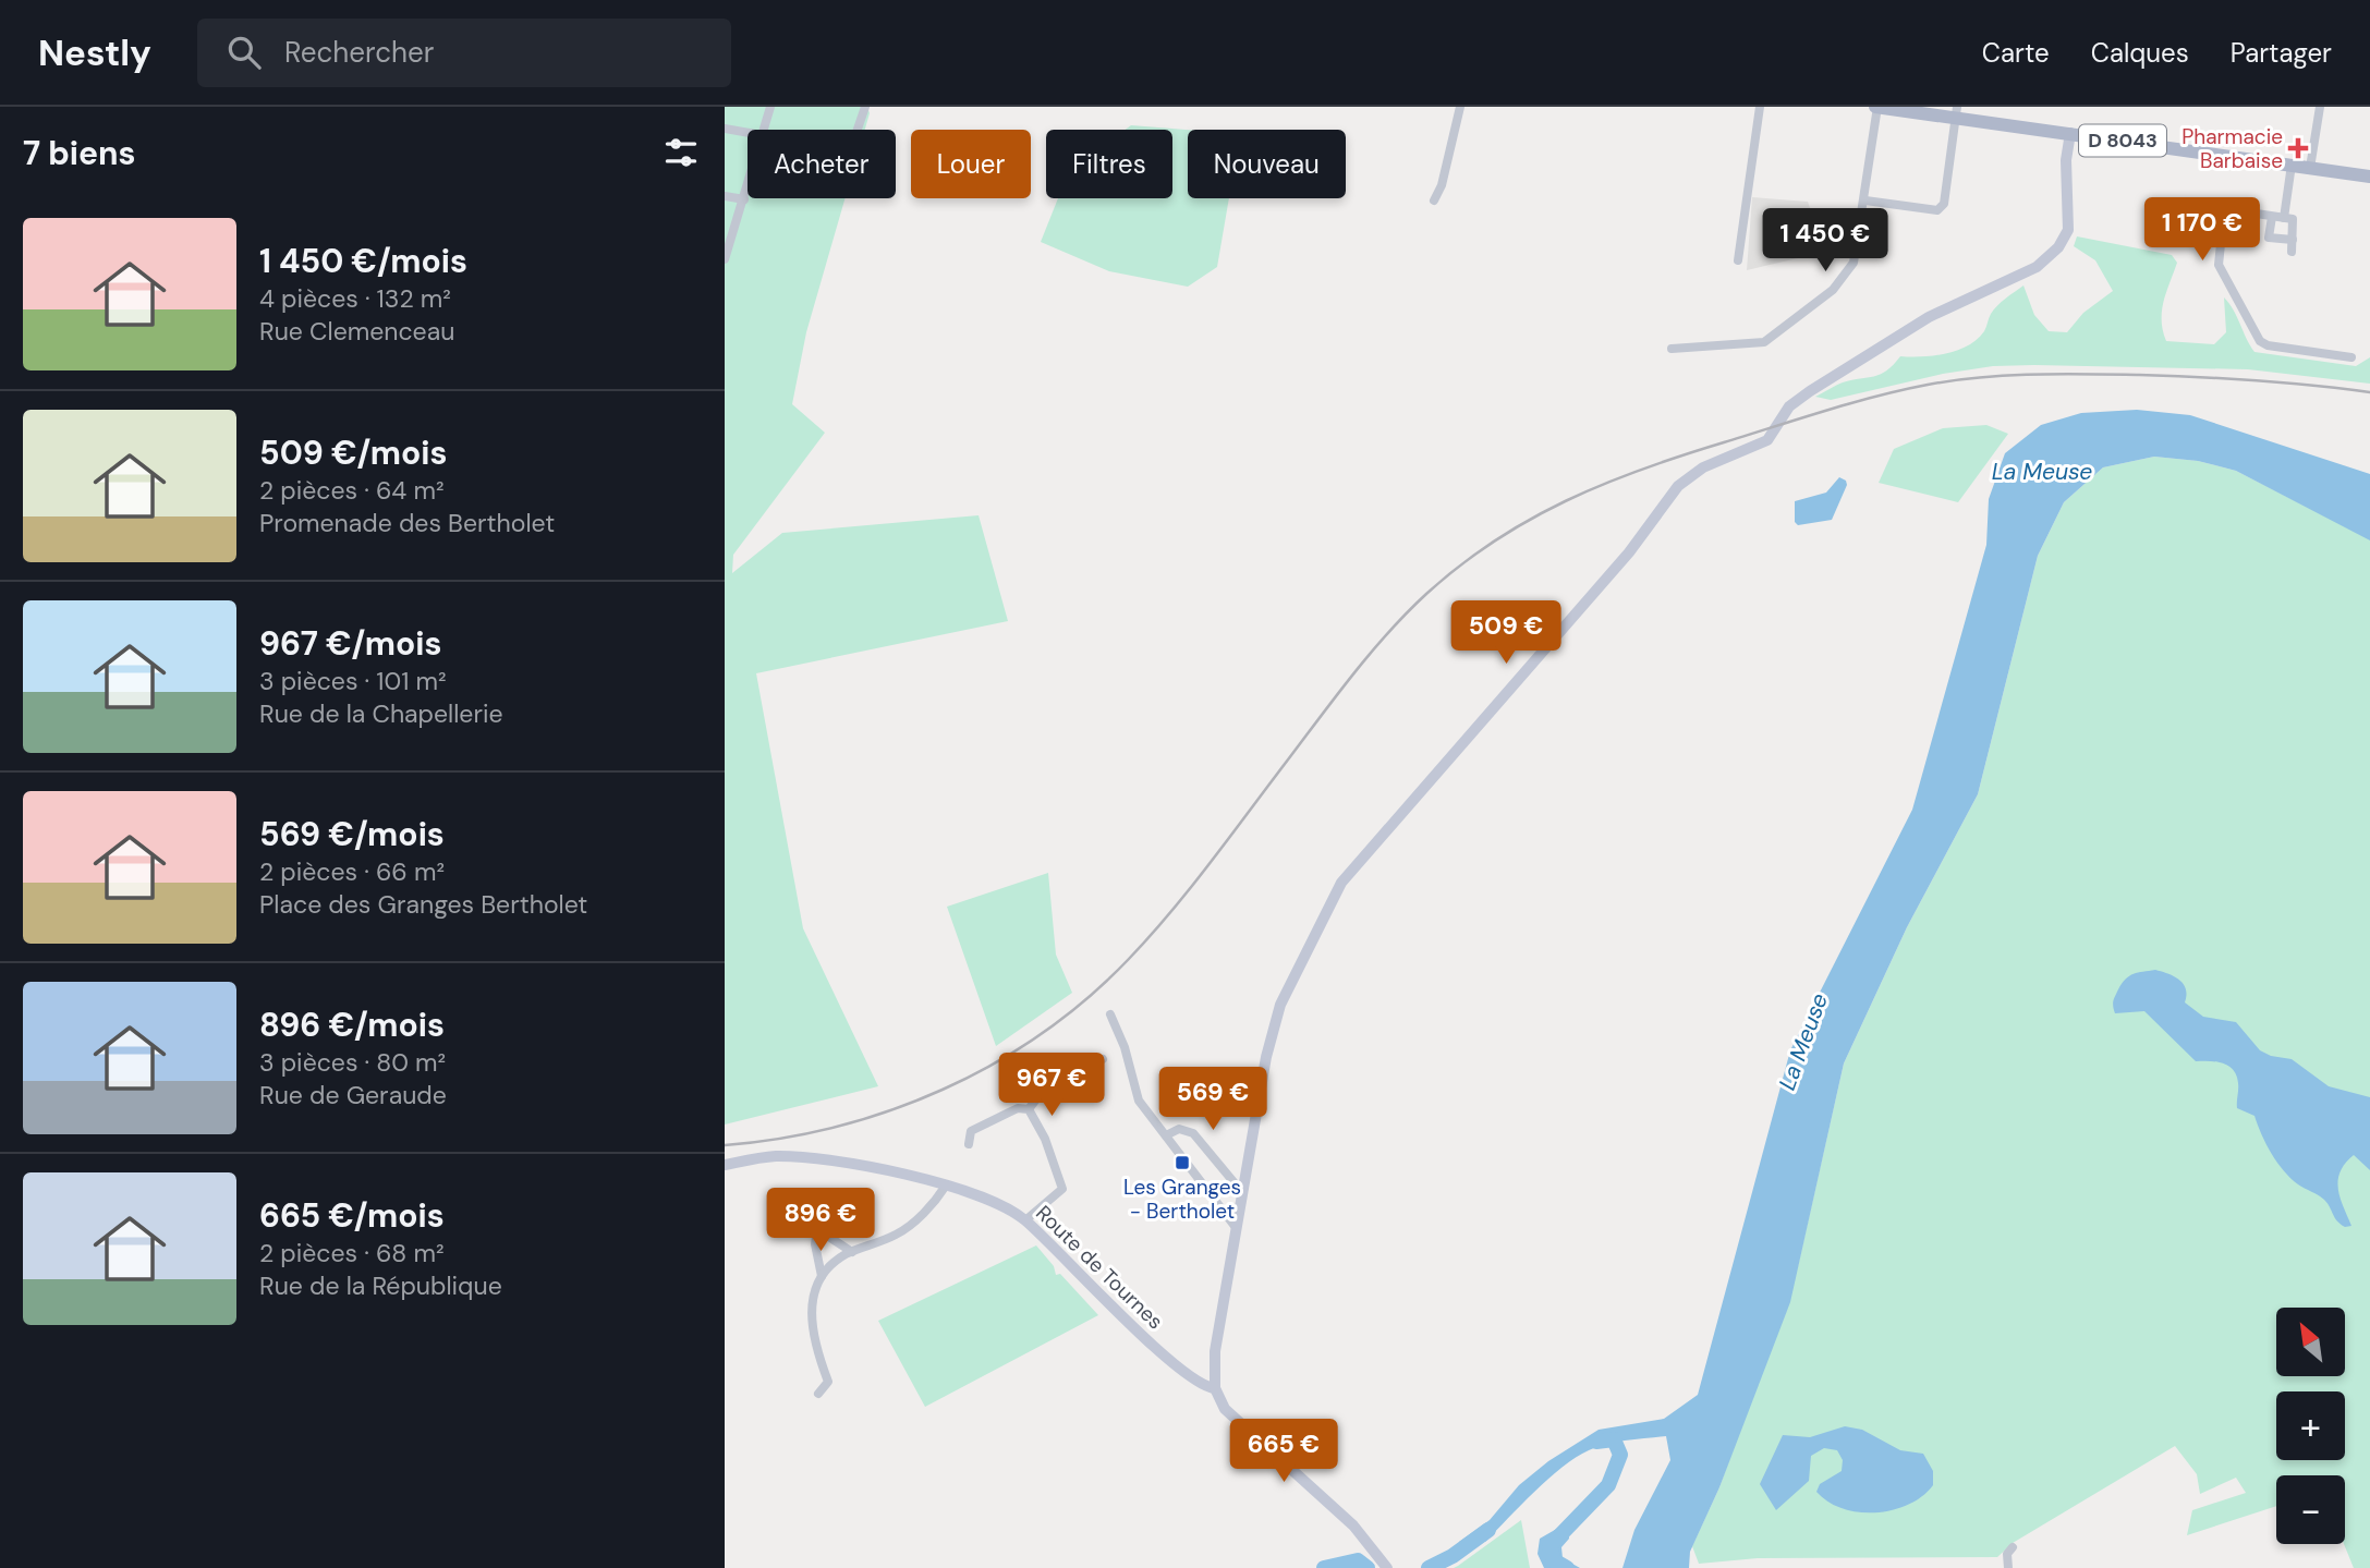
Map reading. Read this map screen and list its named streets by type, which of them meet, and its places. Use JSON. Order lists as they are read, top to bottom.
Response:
{
  "streets": {
    "main road": ["D 8043"],
    "street": ["Route de Tournes"]
  },
  "water": ["La Meuse"],
  "places": {
    "health": ["Pharmacie Barbaise"],
    "transit": ["Les Granges - Bertholet"]
  },
  "north": "top left",
  "page": {
    "header": "Nestly",
    "search": "Rechercher",
    "nav": ["Carte", "Calques", "Partager"],
    "heading": "7 biens",
    "chip": [
      "Acheter",
      "Louer",
      "Filtres",
      "Nouveau"
    ],
    "price": [
      "1 170 €",
      "1 450 €",
      "509 €",
      "967 €",
      "569 €",
      "896 €",
      "665 €"
    ],
    "list": [
      {
        "name": "1 450 €/mois",
        "note": "4 pièces · 132 m² · Rue Clemenceau"
      },
      {
        "name": "509 €/mois",
        "note": "2 pièces · 64 m² · Promenade des Bertholet"
      },
      {
        "name": "967 €/mois",
        "note": "3 pièces · 101 m² · Rue de la Chapellerie"
      },
      {
        "name": "569 €/mois",
        "note": "2 pièces · 66 m² · Place des Granges Bertholet"
      },
      {
        "name": "896 €/mois",
        "note": "3 pièces · 80 m² · Rue de Geraude"
      },
      {
        "name": "665 €/mois",
        "note": "2 pièces · 68 m² · Rue de la République"
      }
    ],
    "map_buttons": ["+", "−"]
  }
}
